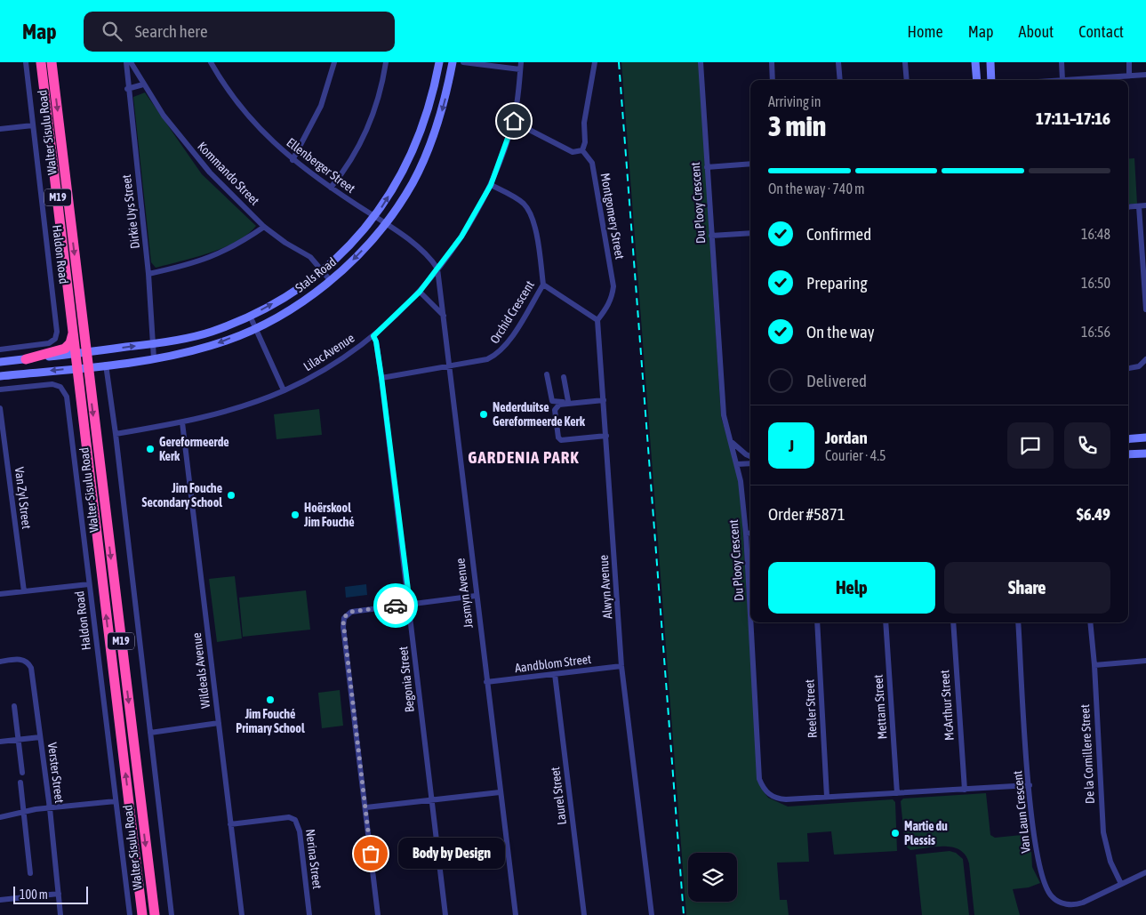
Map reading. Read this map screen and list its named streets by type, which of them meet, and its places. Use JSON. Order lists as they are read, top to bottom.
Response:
{
  "streets": {
    "highway": ["Walter Sisulu Road", "M19"],
    "street": [
      "Ellenberger Street",
      "Kommando Street",
      "Du Plooy Crescent",
      "Dirkie Uys Street",
      "Montgomery Street",
      "Haldon Road",
      "Stals Road",
      "Orchid Crescent",
      "Lilac Avenue",
      "Van Zyl Street",
      "Alwyn Avenue",
      "Jasmyn Avenue",
      "Aandblom Street",
      "Wildeals Avenue",
      "Begonia Street",
      "McArthur Street",
      "Mettam Street",
      "Reeler Street",
      "De la Cornillere Street",
      "Verster Street",
      "Laurel Street",
      "Van Laun Crescent",
      "Nerina Street"
    ]
  },
  "crossings": [
    ["Walter Sisulu Road", "Stals Road"],
    ["Ellenberger Street", "Stals Road"],
    ["Ellenberger Street", "Lilac Avenue"],
    ["Ellenberger Street", "Jasmyn Avenue"],
    ["Kommando Street", "Stals Road"],
    ["Du Plooy Crescent", "McArthur Street"],
    ["Du Plooy Crescent", "Mettam Street"],
    ["Du Plooy Crescent", "Reeler Street"],
    ["Du Plooy Crescent", "Van Laun Crescent"],
    ["Dirkie Uys Street", "Stals Road"],
    ["Montgomery Street", "Alwyn Avenue"],
    ["Orchid Crescent", "Lilac Avenue"],
    ["Orchid Crescent", "Jasmyn Avenue"],
    ["Orchid Crescent", "Begonia Street"],
    ["Lilac Avenue", "Jasmyn Avenue"],
    ["Lilac Avenue", "Wildeals Avenue"],
    ["Lilac Avenue", "Begonia Street"],
    ["Alwyn Avenue", "Aandblom Street"],
    ["Jasmyn Avenue", "Aandblom Street"],
    ["Aandblom Street", "Laurel Street"],
    ["Wildeals Avenue", "Nerina Street"],
    ["De la Cornillere Street", "Van Laun Crescent"]
  ],
  "districts": ["GARDENIA PARK"],
  "places": [
    "Nederduitse Gereformeerde Kerk",
    "Gereformeerde Kerk",
    "Jim Fouche Secondary School",
    "Hoërskool Jim Fouché",
    "Jim Fouché Primary School",
    "Martie du Plessis",
    "Body by Design"
  ],
  "scale_bar": "100 m",
  "page": {
    "header": "Map",
    "search": "Search here",
    "nav": [
      "Home",
      "Map",
      "About",
      "Contact"
    ],
    "heading": ["3 min", "Arriving in", "17:11–17:16"],
    "panel": [
      "Jordan",
      "Courier · 4.5",
      "Order #5871",
      "$6.49"
    ],
    "bar": "On the way · 740 m",
    "list": [
      ["Confirmed", "16:48"],
      ["Preparing", "16:50"],
      ["On the way", "16:56"],
      "Delivered"
    ],
    "round": "J",
    "buttons": ["Help", "Share"],
    "bubble": "Body by Design",
    "scale": "100 m"
  }
}
